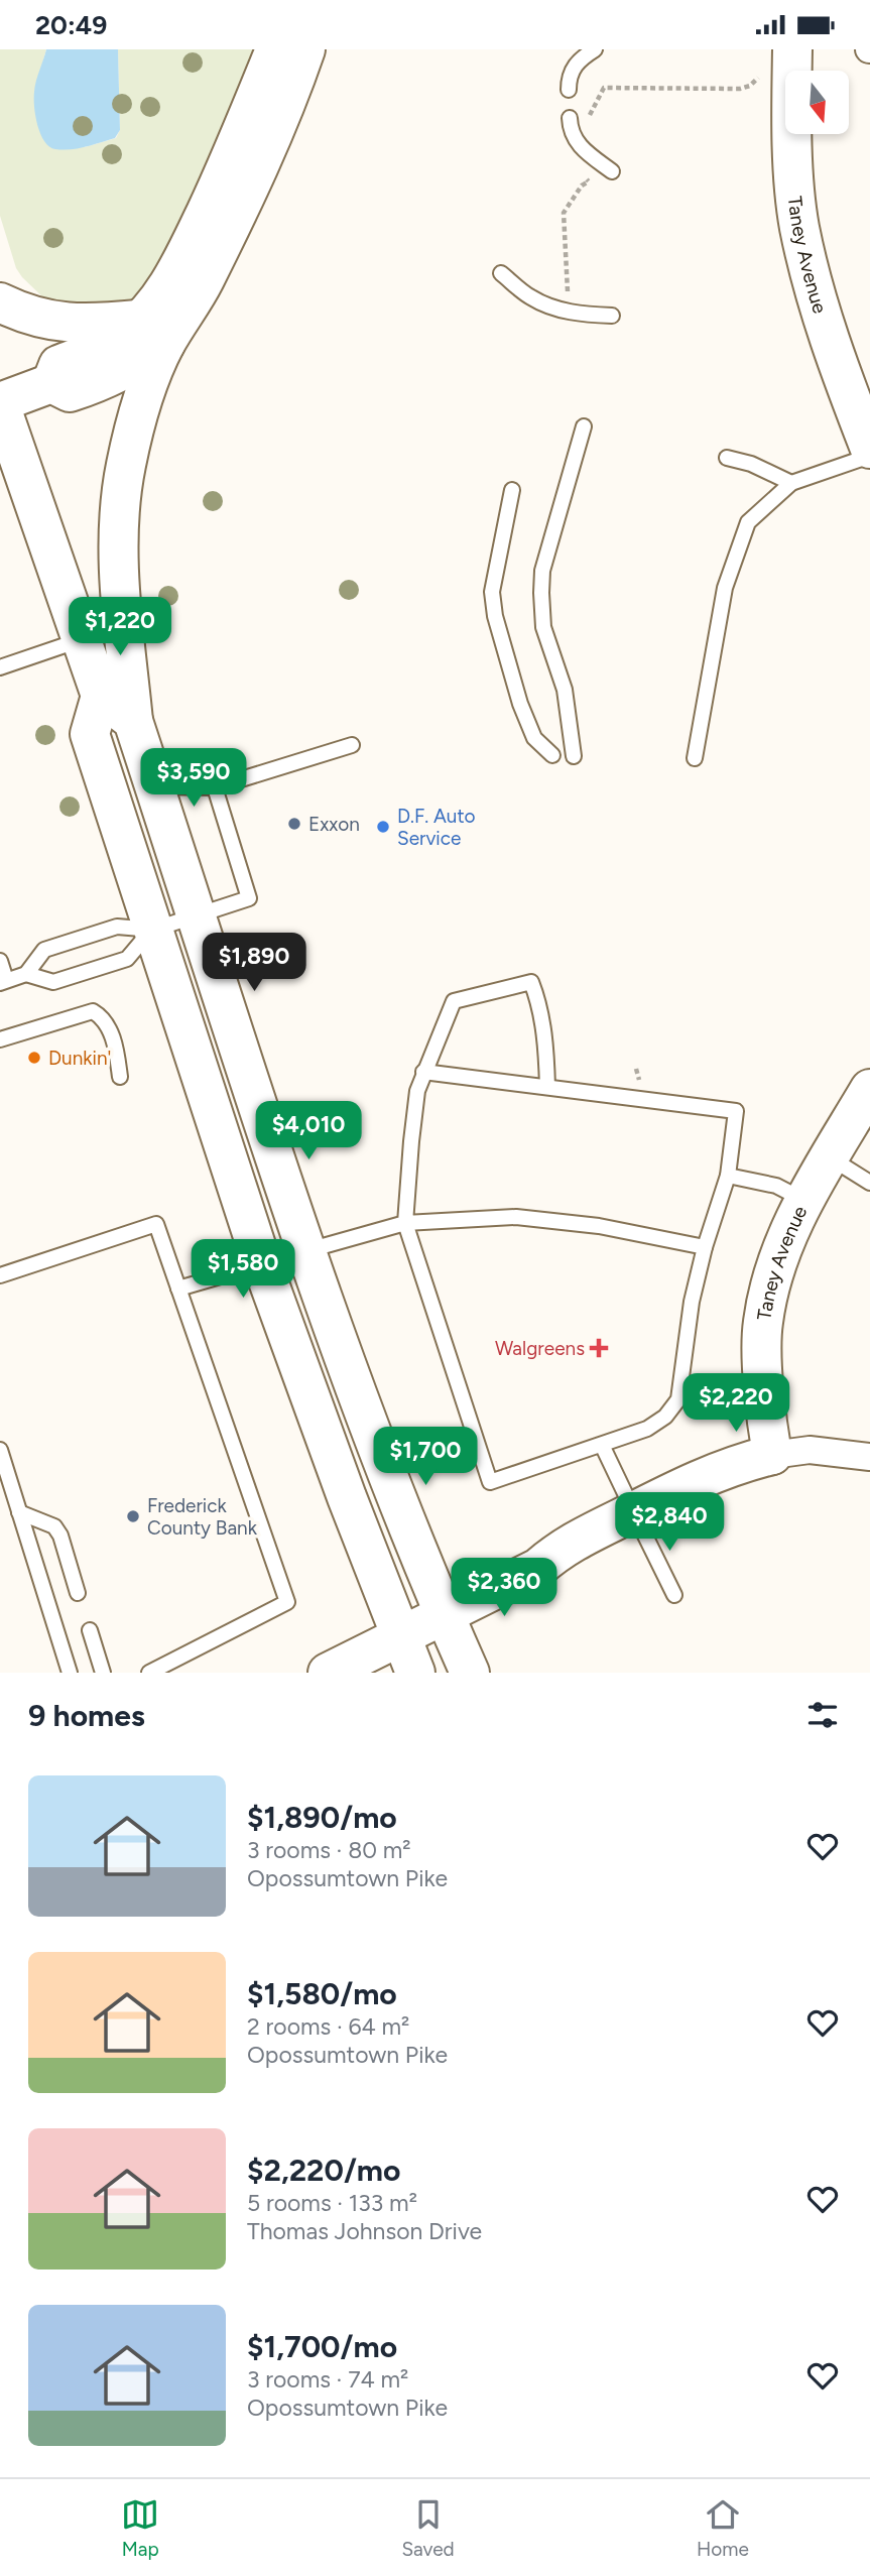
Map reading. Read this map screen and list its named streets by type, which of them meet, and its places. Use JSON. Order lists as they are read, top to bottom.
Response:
{
  "streets": {
    "main road": ["Taney Avenue"]
  },
  "places": {
    "other": [
      "Exxon",
      "D.F. Auto Service",
      "Dunkin'",
      "Frederick County Bank"
    ],
    "health": ["Walgreens"]
  },
  "north": "bottom",
  "page": {
    "status": "20:49",
    "price": [
      "$1,220",
      "$3,590",
      "$1,890",
      "$4,010",
      "$1,580",
      "$2,220",
      "$1,700",
      "$2,840",
      "$2,360"
    ],
    "heading": "9 homes",
    "list": [
      {
        "name": "$1,890/mo",
        "note": "3 rooms · 80 m² · Opossumtown Pike"
      },
      {
        "name": "$1,580/mo",
        "note": "2 rooms · 64 m² · Opossumtown Pike"
      },
      {
        "name": "$2,220/mo",
        "note": "5 rooms · 133 m² · Thomas Johnson Drive"
      },
      {
        "name": "$1,700/mo",
        "note": "3 rooms · 74 m² · Opossumtown Pike"
      }
    ],
    "tabs": ["Map", "Saved", "Home"]
  }
}
